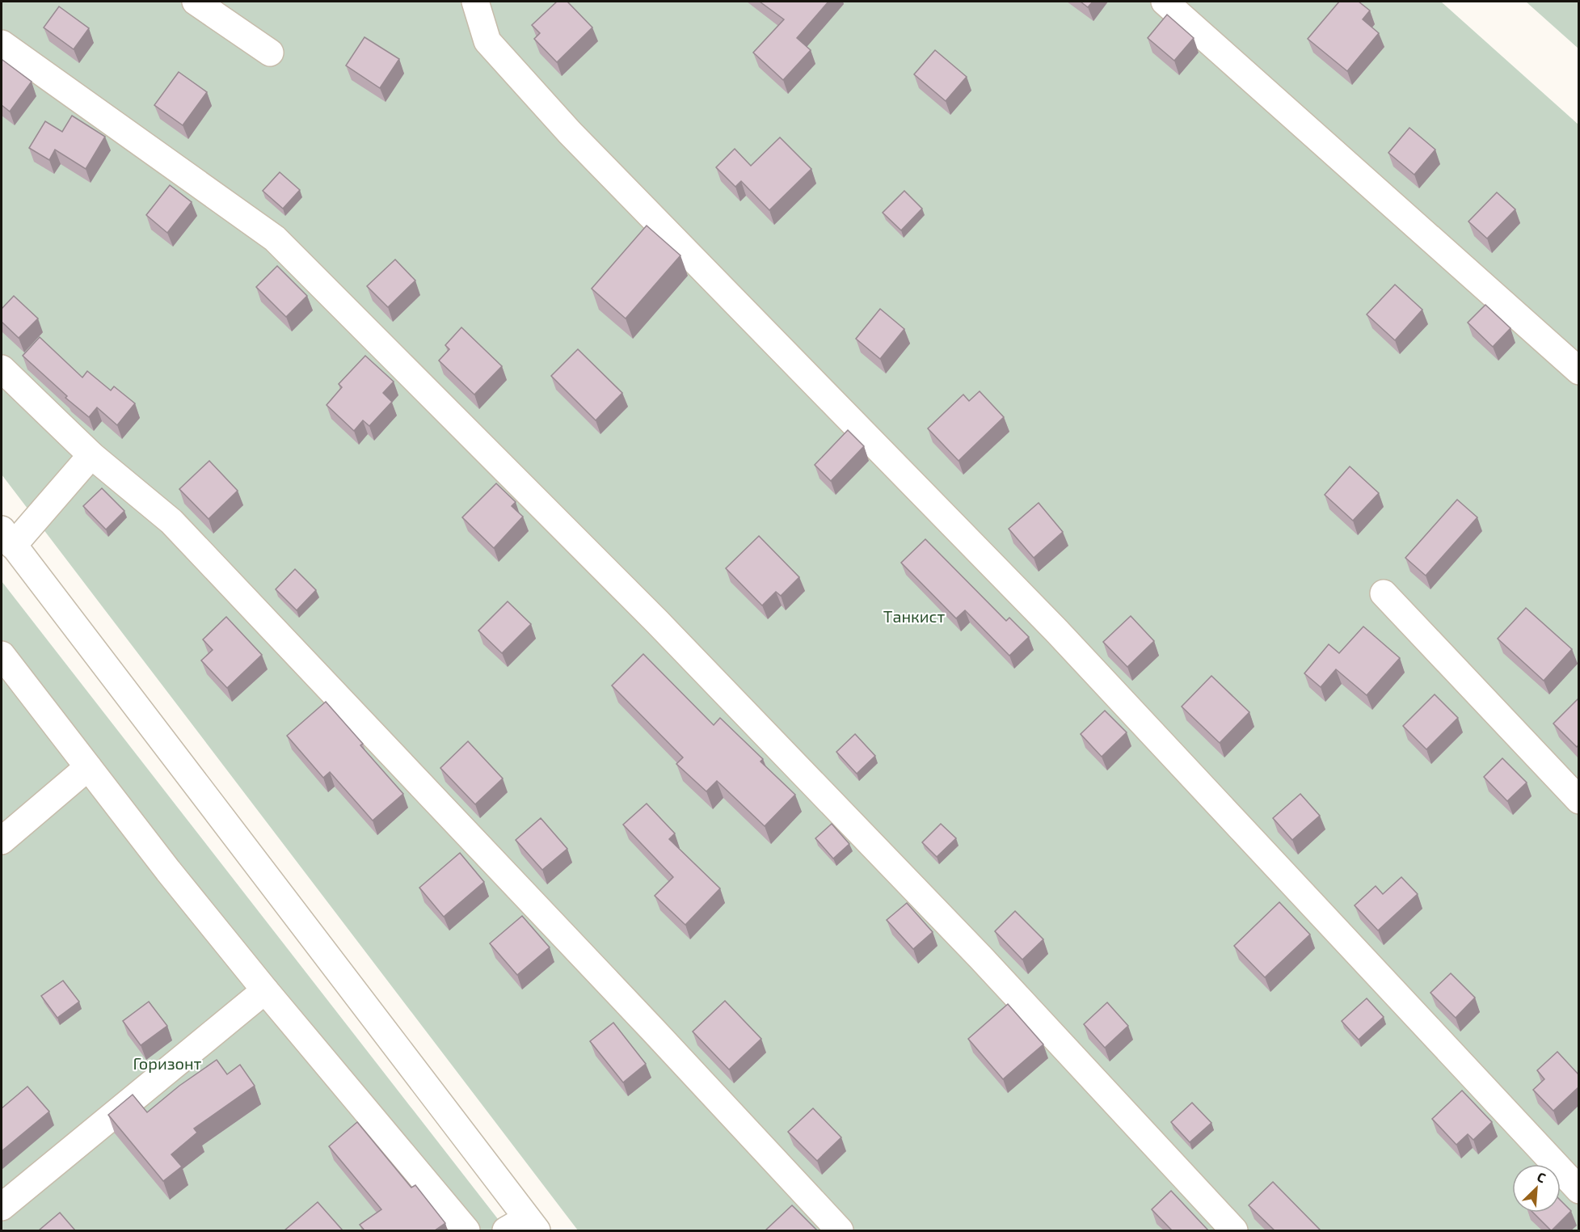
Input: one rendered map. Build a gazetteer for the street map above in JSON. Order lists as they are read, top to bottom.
{
  "parks": ["Танкист", "Горизонт"],
  "north": "top right"
}
